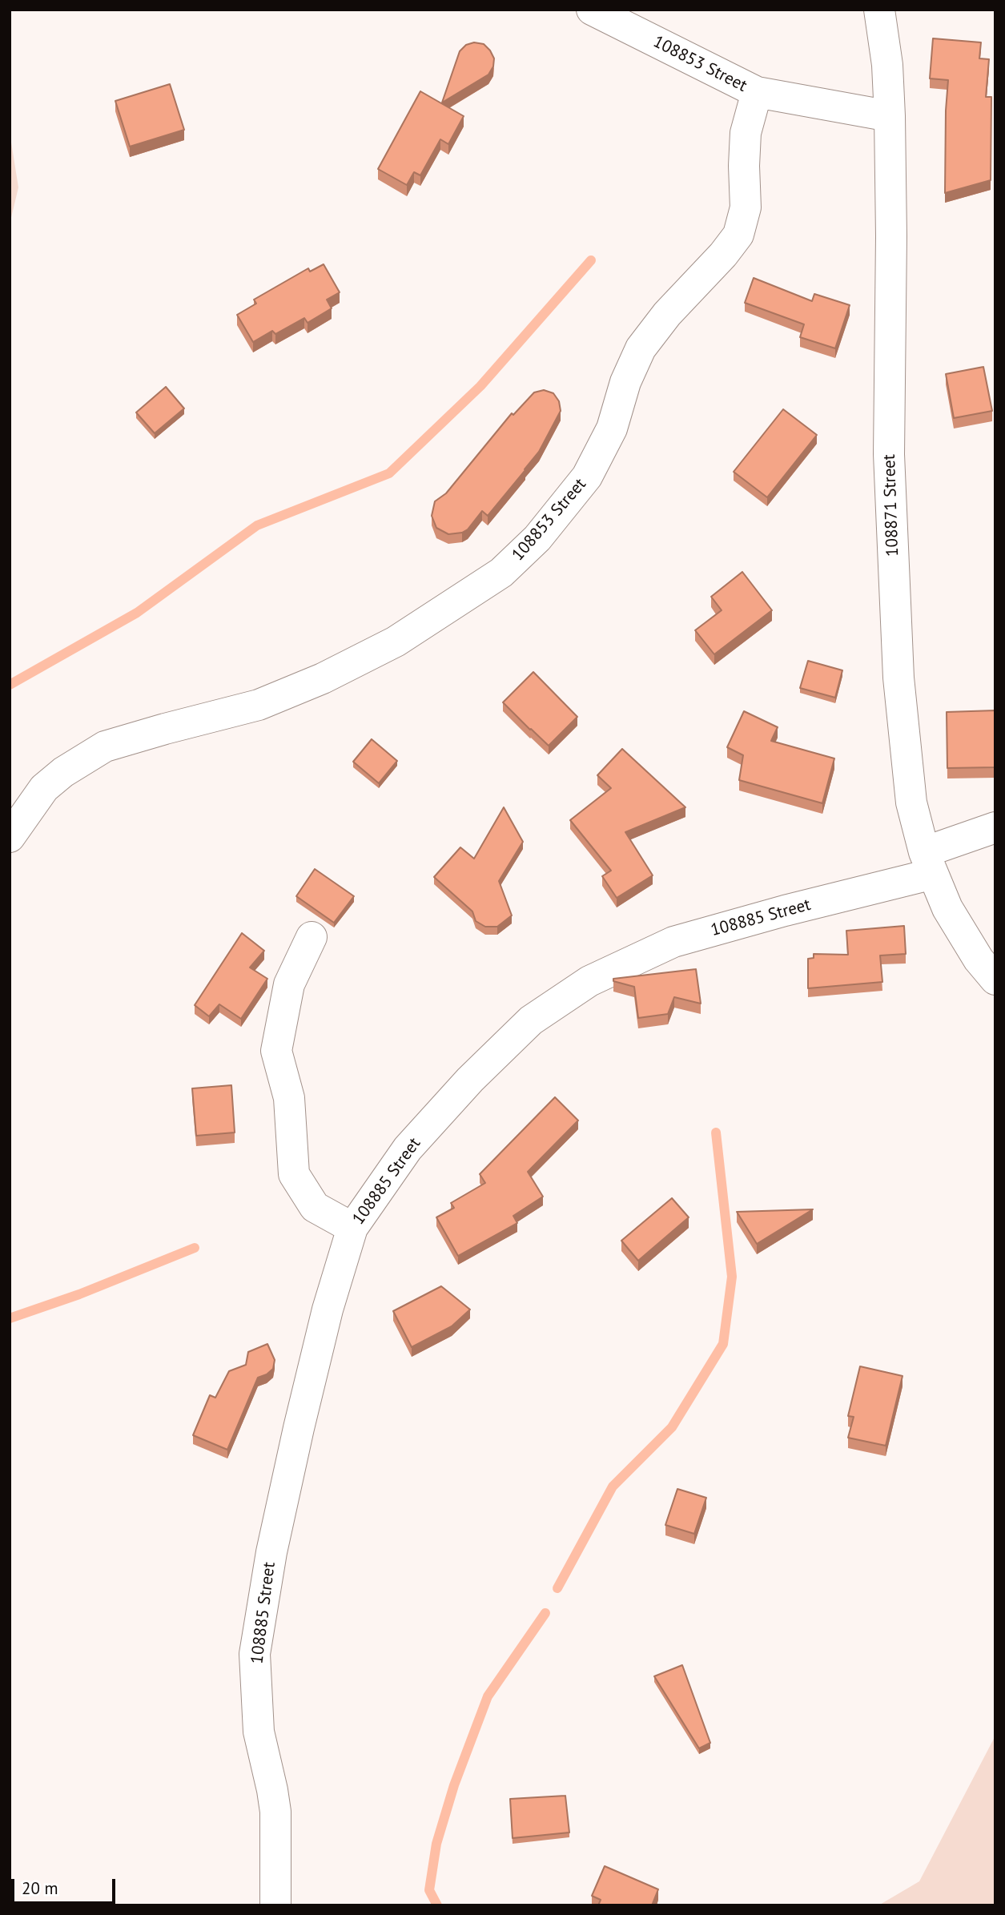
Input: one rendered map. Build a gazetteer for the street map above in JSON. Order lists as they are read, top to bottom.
{
  "streets": {
    "street": ["108853 Street", "108871 Street", "108885 Street"]
  },
  "crossings": [
    ["108871 Street", "108885 Street"]
  ],
  "scale_bar": "20 m"
}
